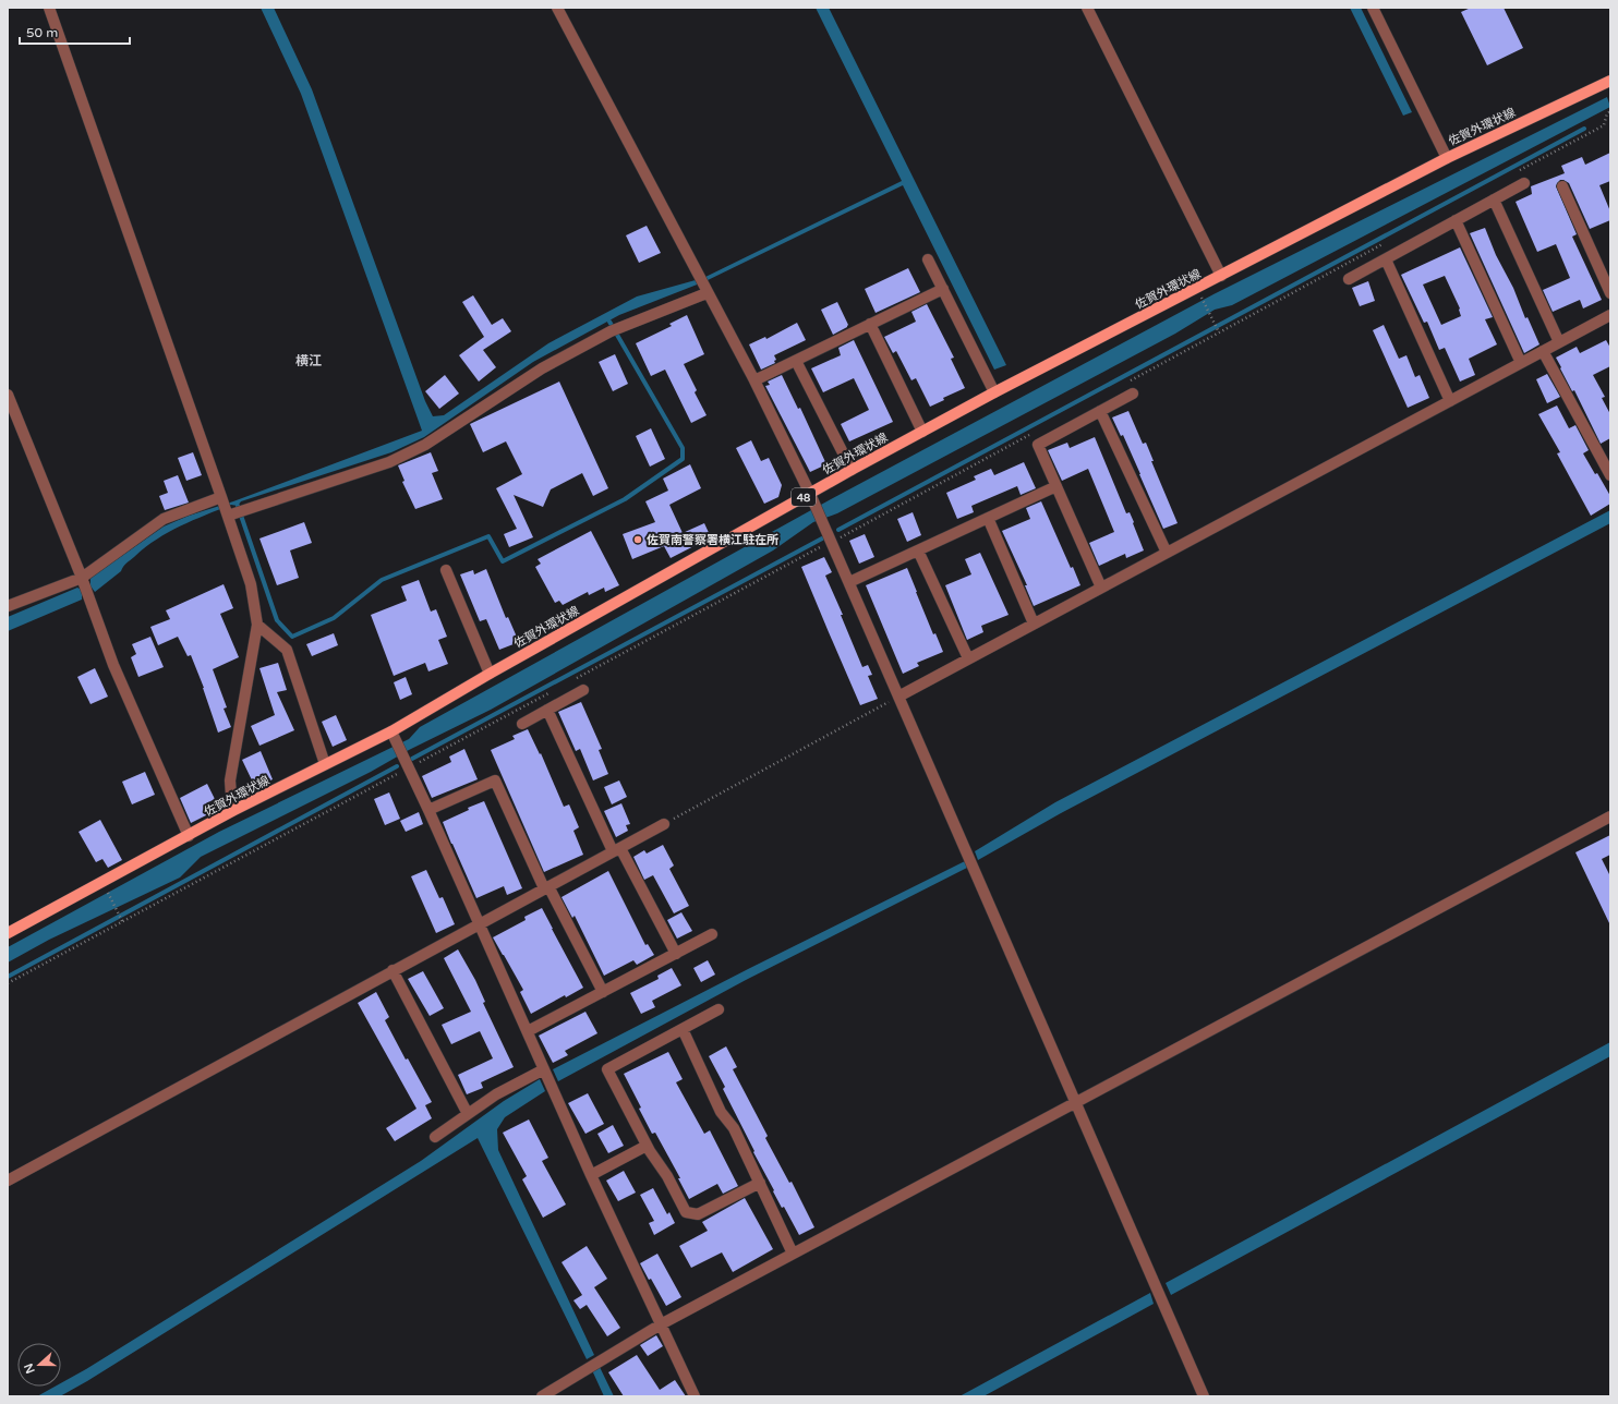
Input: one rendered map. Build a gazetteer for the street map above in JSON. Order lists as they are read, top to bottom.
{
  "streets": {
    "main road": ["佐賀外環状線", "48"]
  },
  "districts": ["横江"],
  "places": ["佐賀南警察署横江駐在所"],
  "scale_bar": "50 m",
  "north": "left"
}
